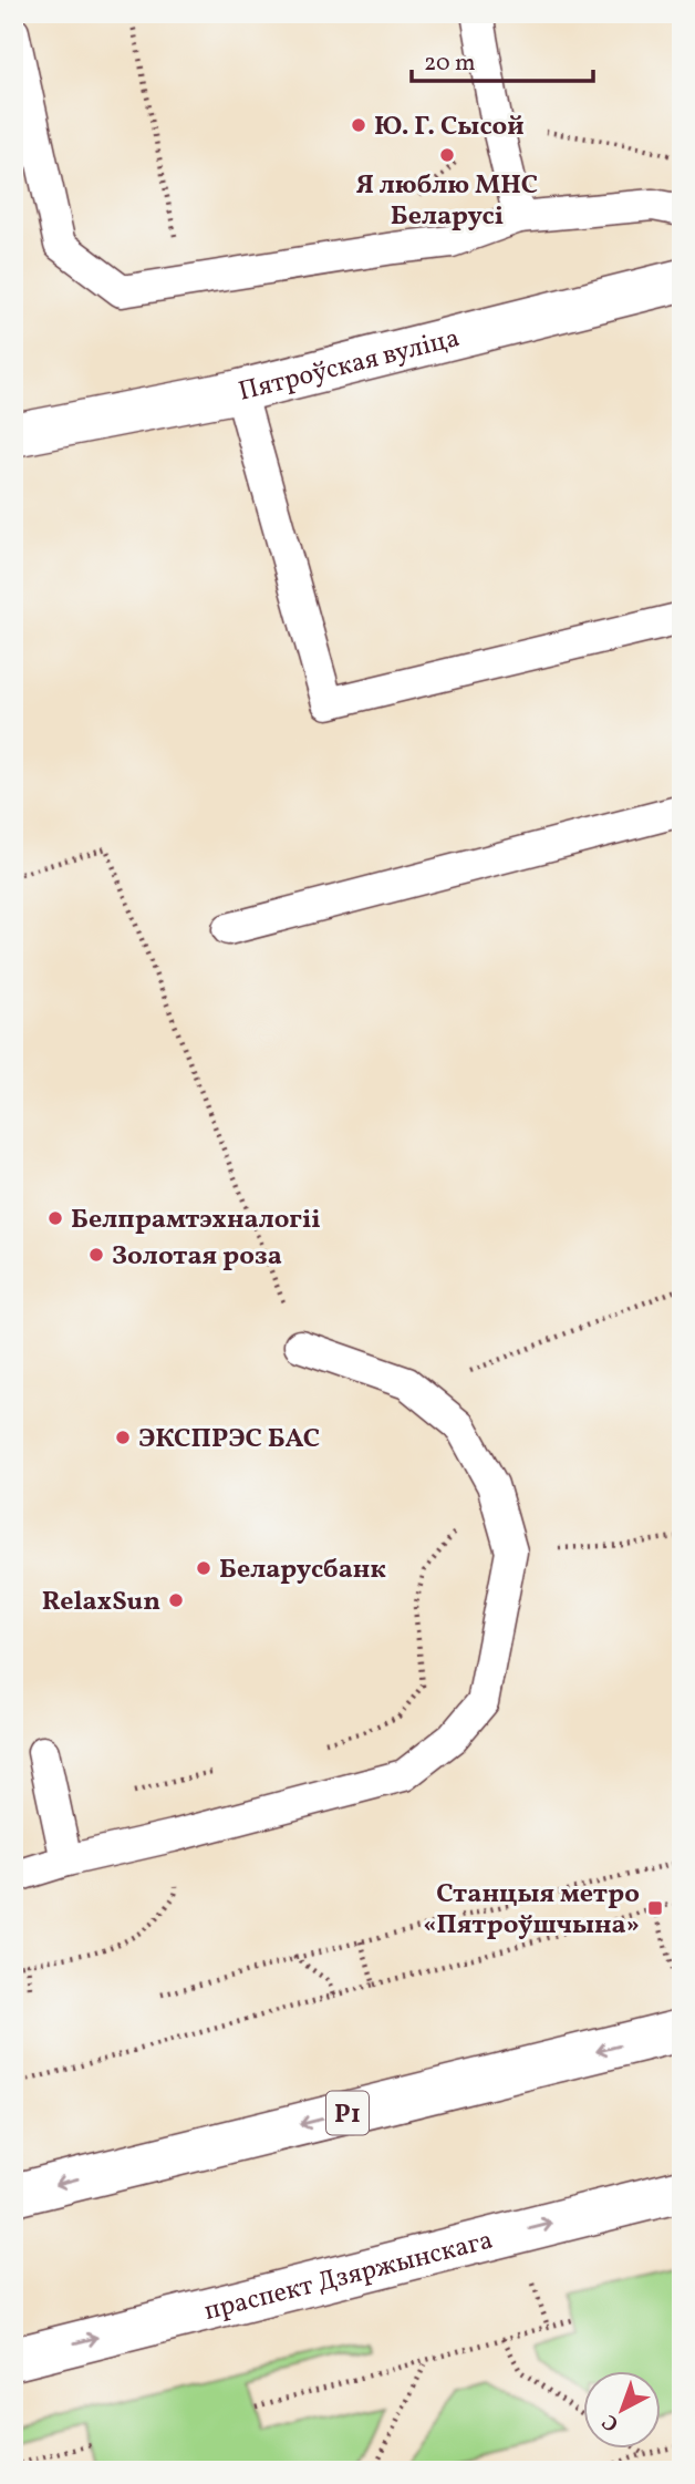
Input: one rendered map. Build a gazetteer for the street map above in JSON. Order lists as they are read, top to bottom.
{
  "streets": {
    "main road": ["Пятроўская вуліца", "Р1", "праспект Дзяржынскага"]
  },
  "places": {
    "other": [
      "Ю. Г. Сысой",
      "Я люблю МНС Беларусі",
      "Белпрамтэхналогіі",
      "Золотая роза",
      "ЭКСПРЭС БАС",
      "Беларусбанк",
      "RelaxSun"
    ],
    "transit": ["Станцыя метро «Пятроўшчына»"]
  },
  "scale_bar": "20 m",
  "north": "bottom left"
}
